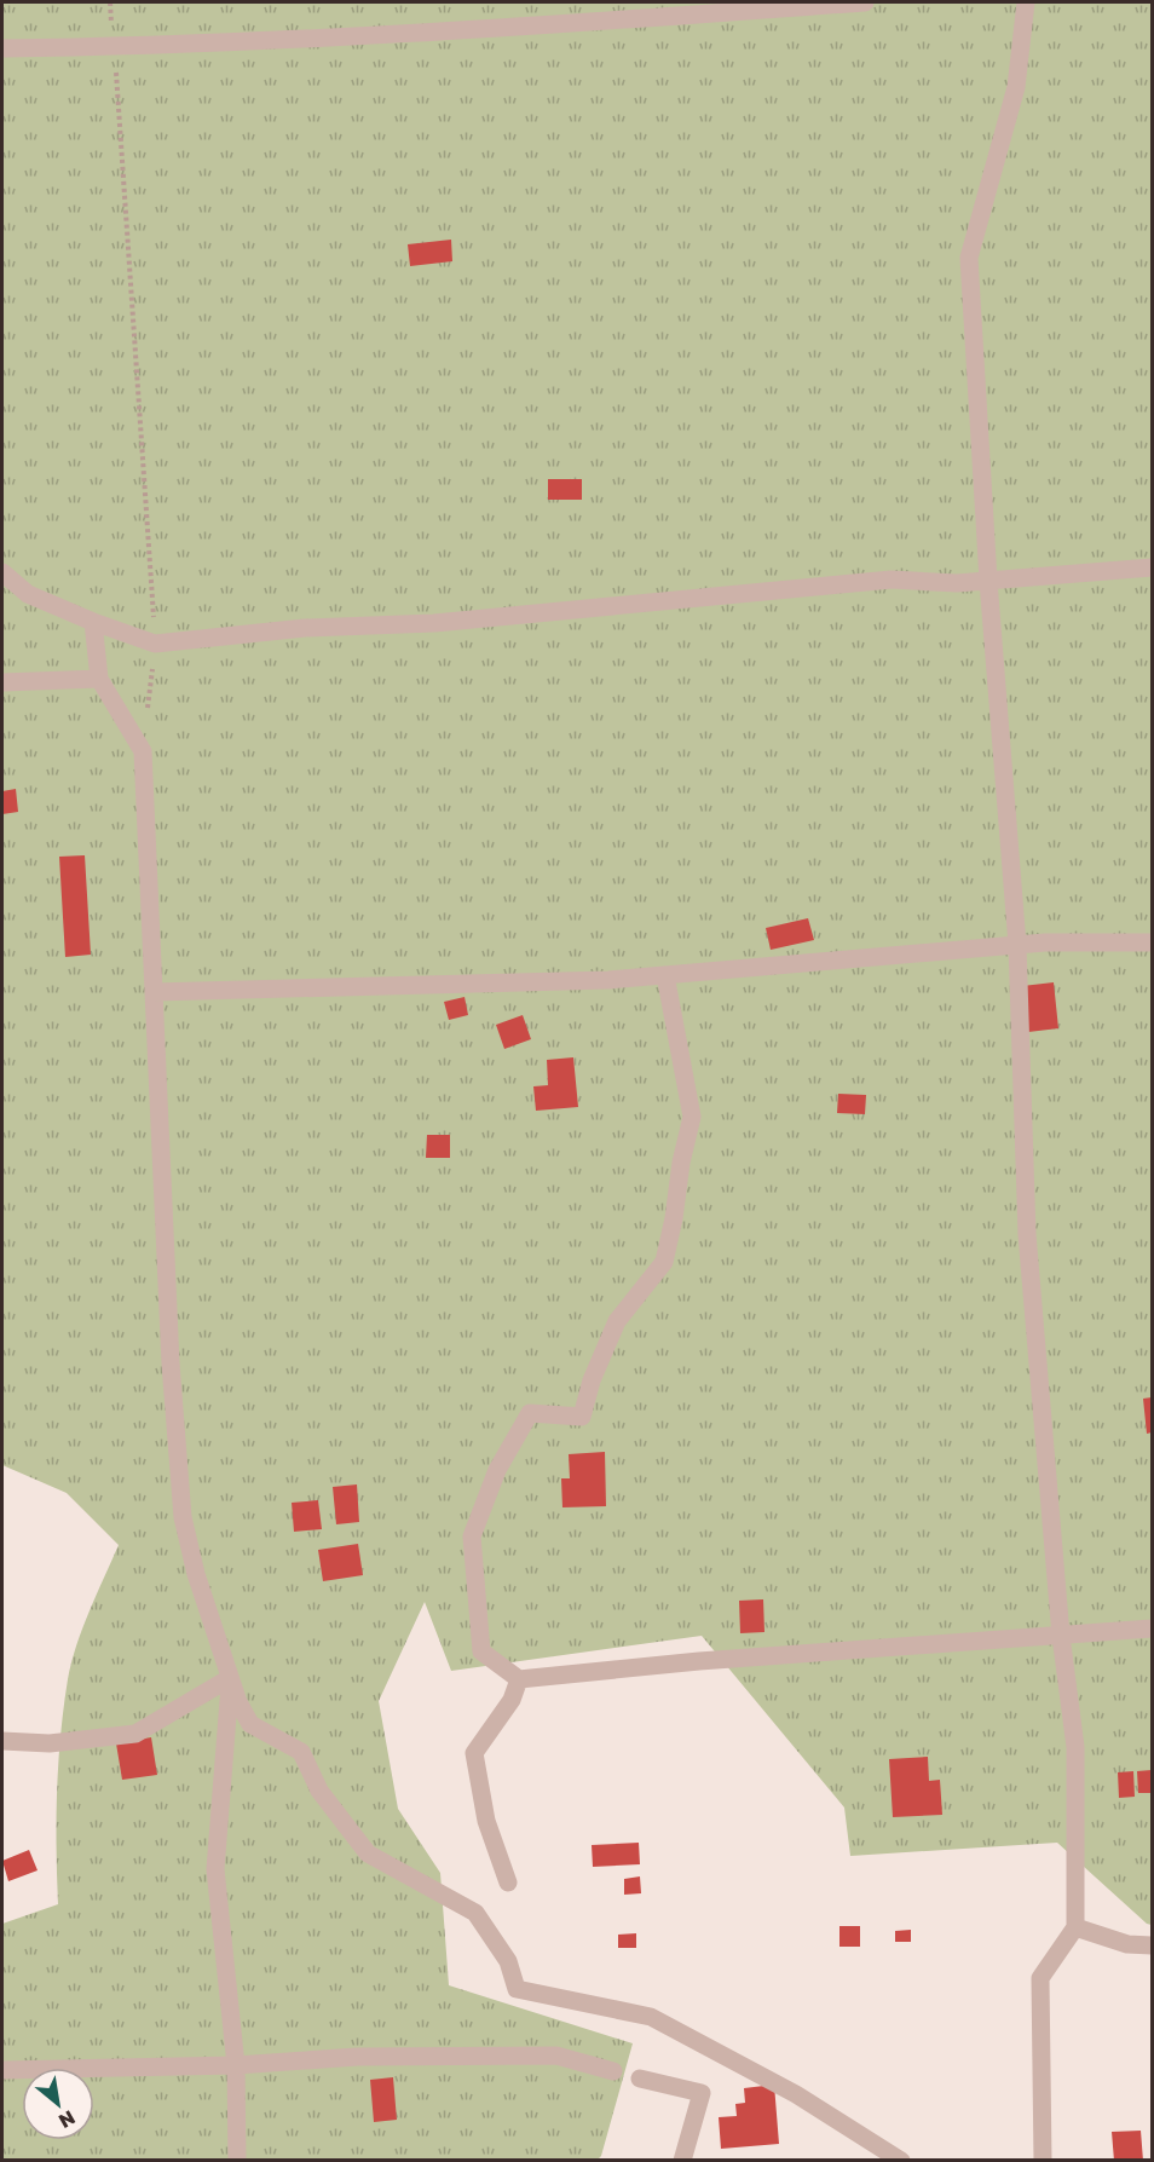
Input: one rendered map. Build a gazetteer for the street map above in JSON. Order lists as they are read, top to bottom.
{
  "north": "bottom right"
}
